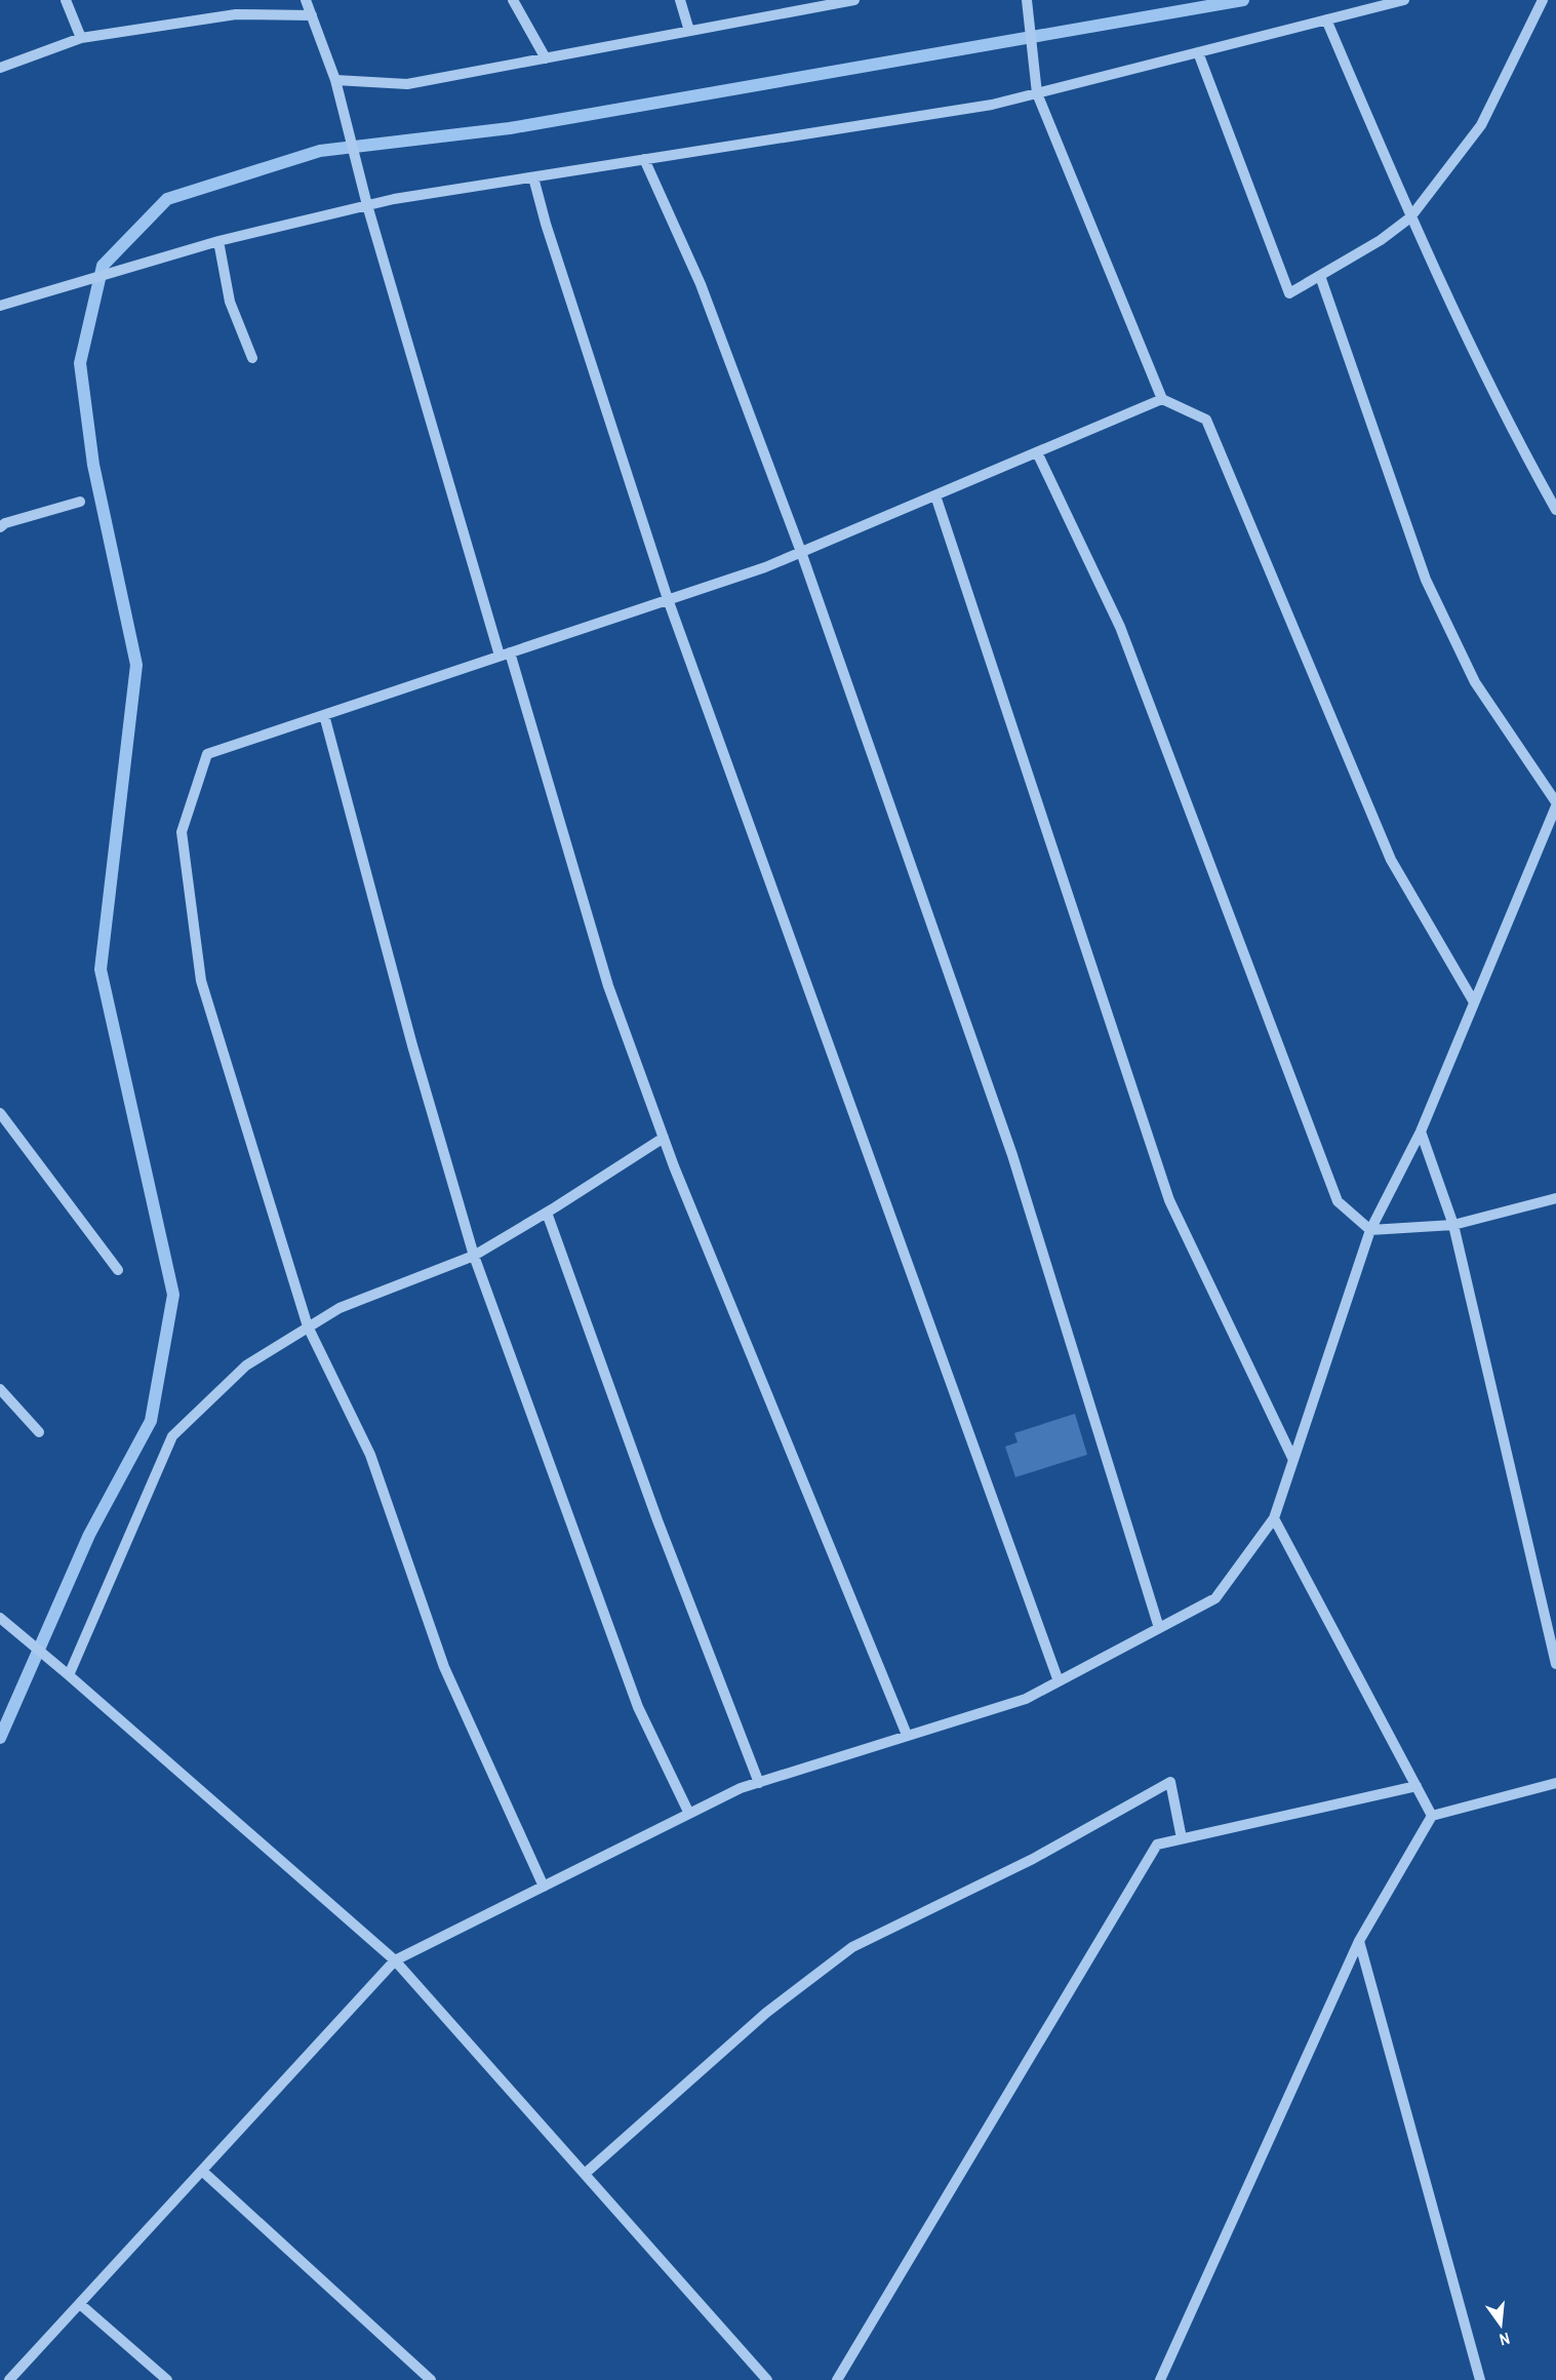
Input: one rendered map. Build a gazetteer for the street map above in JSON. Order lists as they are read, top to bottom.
{
  "north": "bottom"
}
